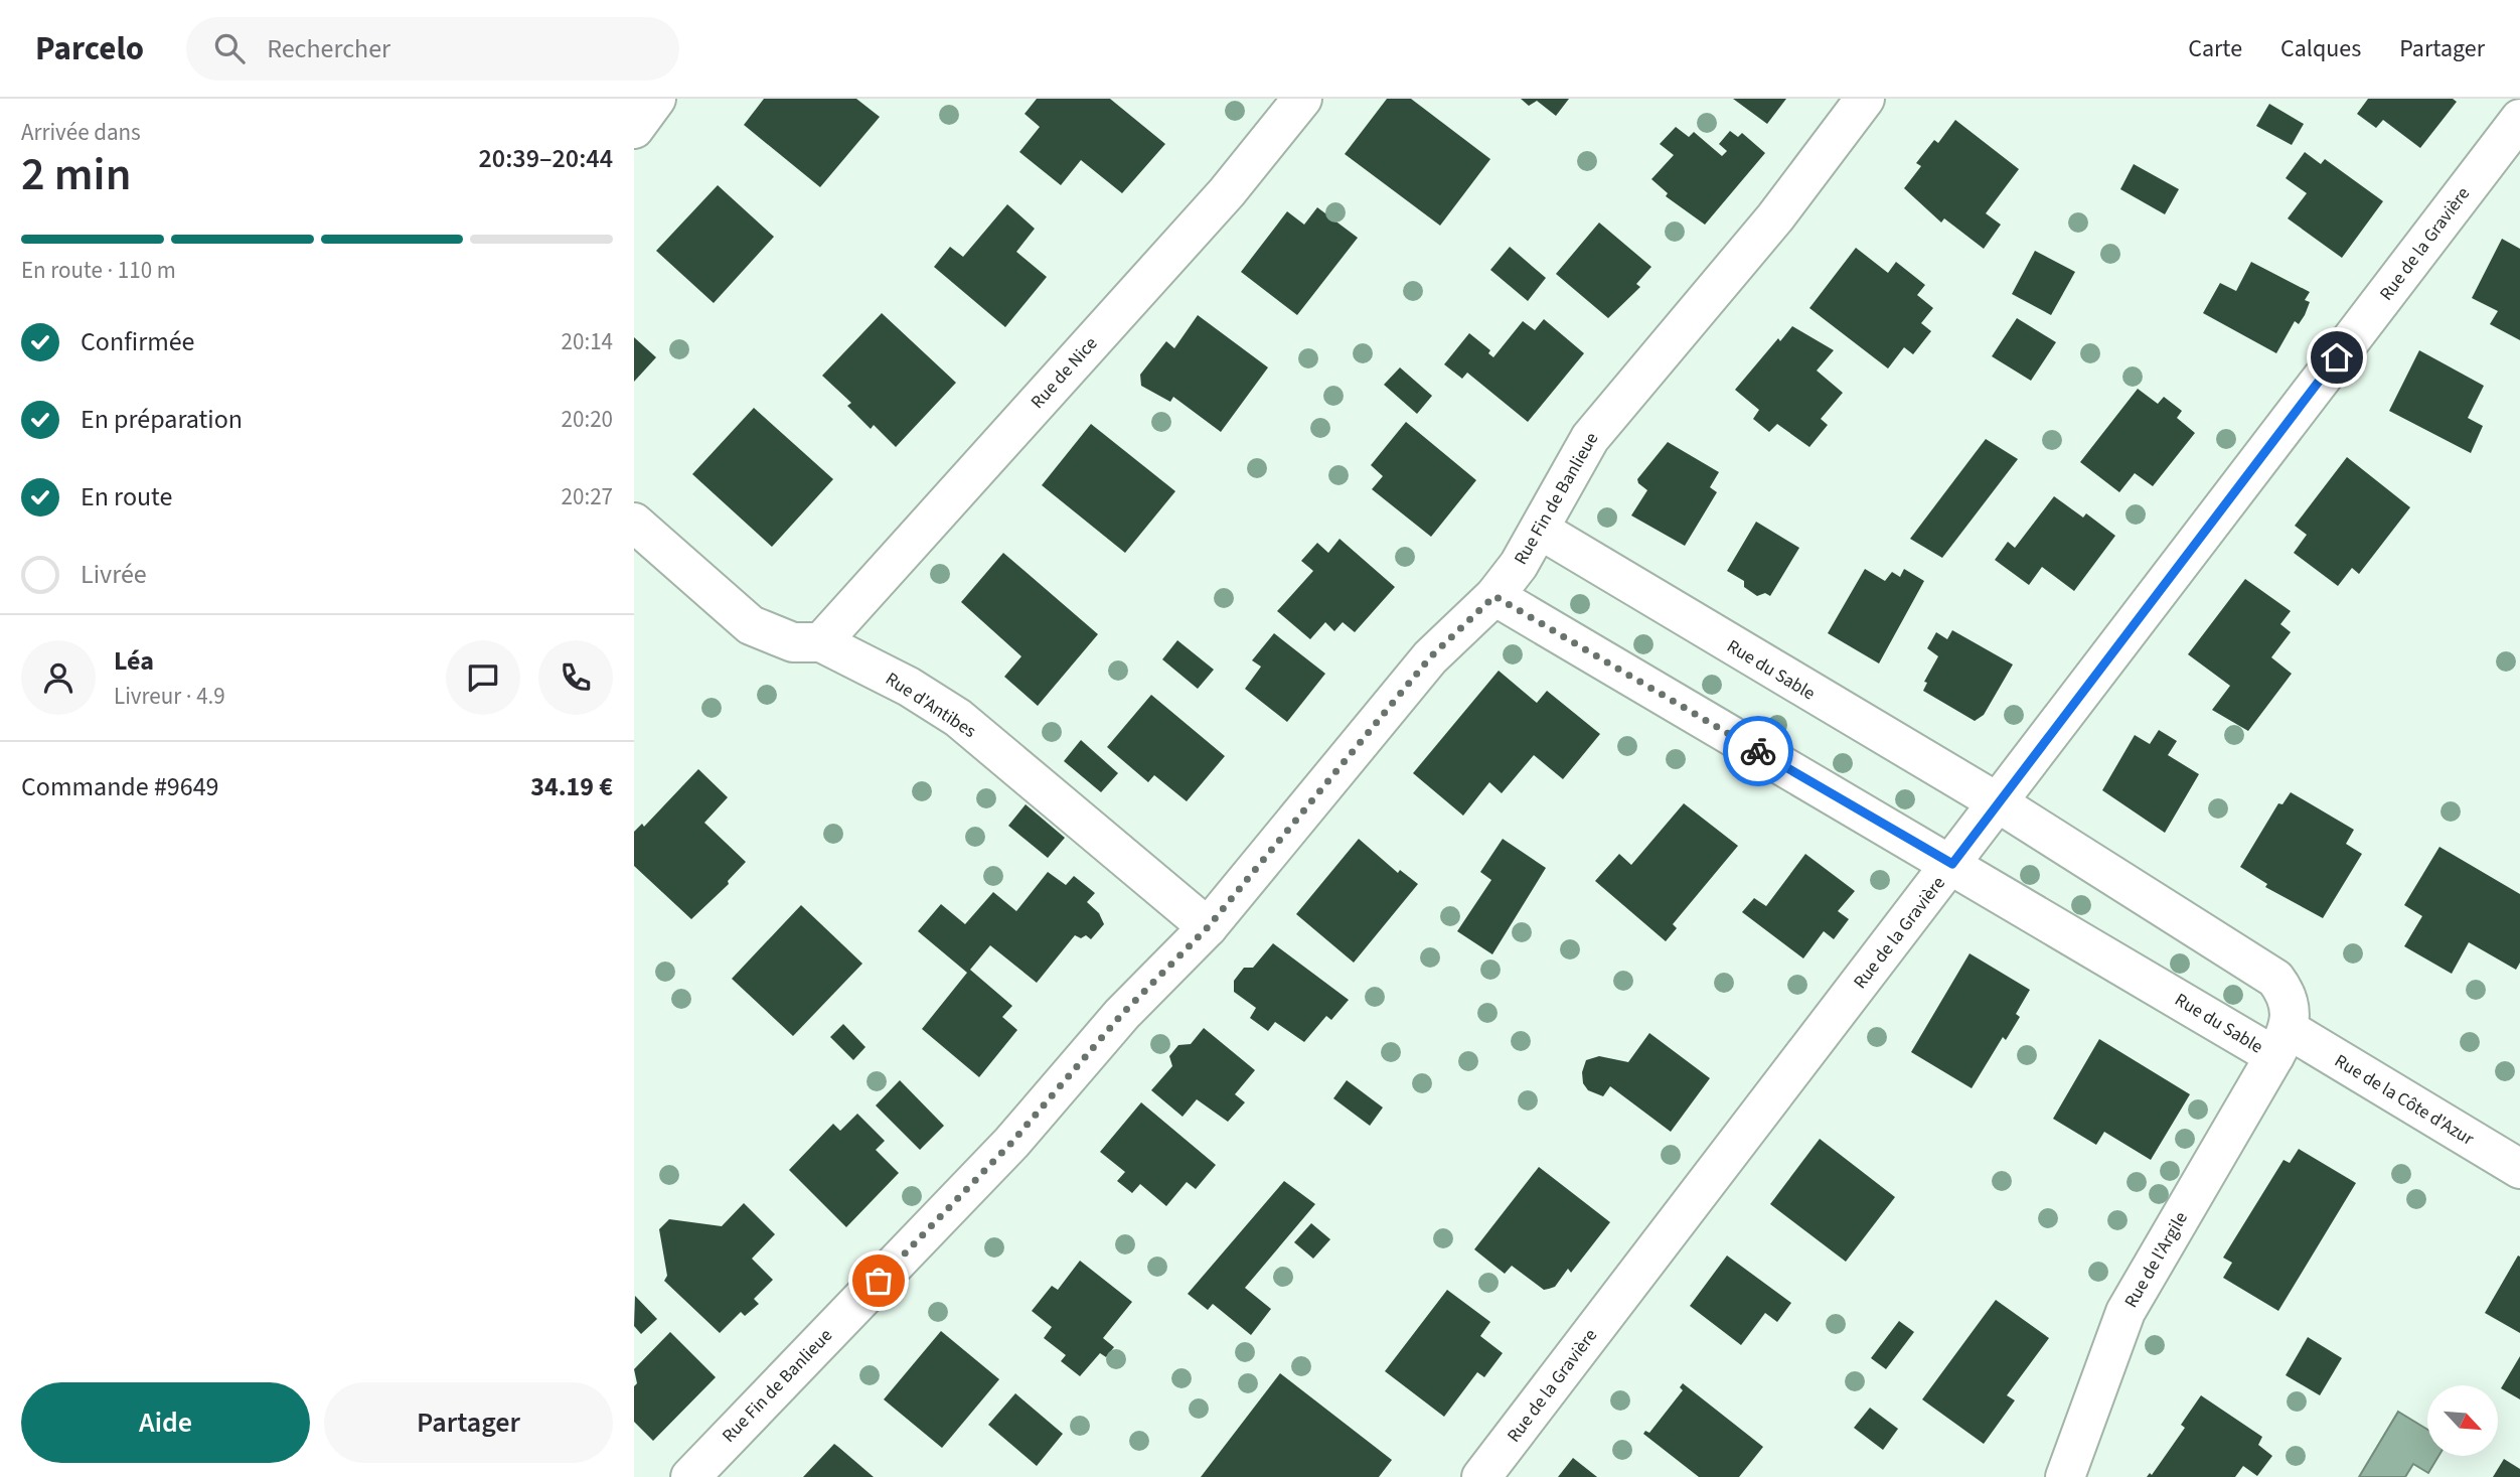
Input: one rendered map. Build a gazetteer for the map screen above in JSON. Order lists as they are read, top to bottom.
{
  "streets": {
    "street": [
      "Rue de la Gravière",
      "Rue de Nice",
      "Rue Fin de Banlieue",
      "Rue du Sable",
      "Rue d'Antibes",
      "Rue de la Côte d'Azur",
      "Rue de l'Argile"
    ]
  },
  "crossings": [
    ["Rue de la Gravière", "Rue du Sable"],
    ["Rue de Nice", "Rue d'Antibes"],
    ["Rue Fin de Banlieue", "Rue du Sable"],
    ["Rue Fin de Banlieue", "Rue d'Antibes"],
    ["Rue du Sable", "Rue de la Côte d'Azur"],
    ["Rue du Sable", "Rue de l'Argile"],
    ["Rue de la Côte d'Azur", "Rue de l'Argile"]
  ],
  "north": "bottom right",
  "page": {
    "header": "Parcelo",
    "search": "Rechercher",
    "nav": ["Carte", "Calques", "Partager"],
    "heading": ["2 min", "Arrivée dans", "20:39–20:44"],
    "panel": [
      "Léa",
      "Livreur · 4.9",
      "Commande #9649",
      "34.19 €"
    ],
    "bar": "En route · 110 m",
    "list": [
      ["Confirmée", "20:14"],
      ["En préparation", "20:20"],
      ["En route", "20:27"],
      "Livrée"
    ],
    "buttons": ["Aide", "Partager"]
  }
}
